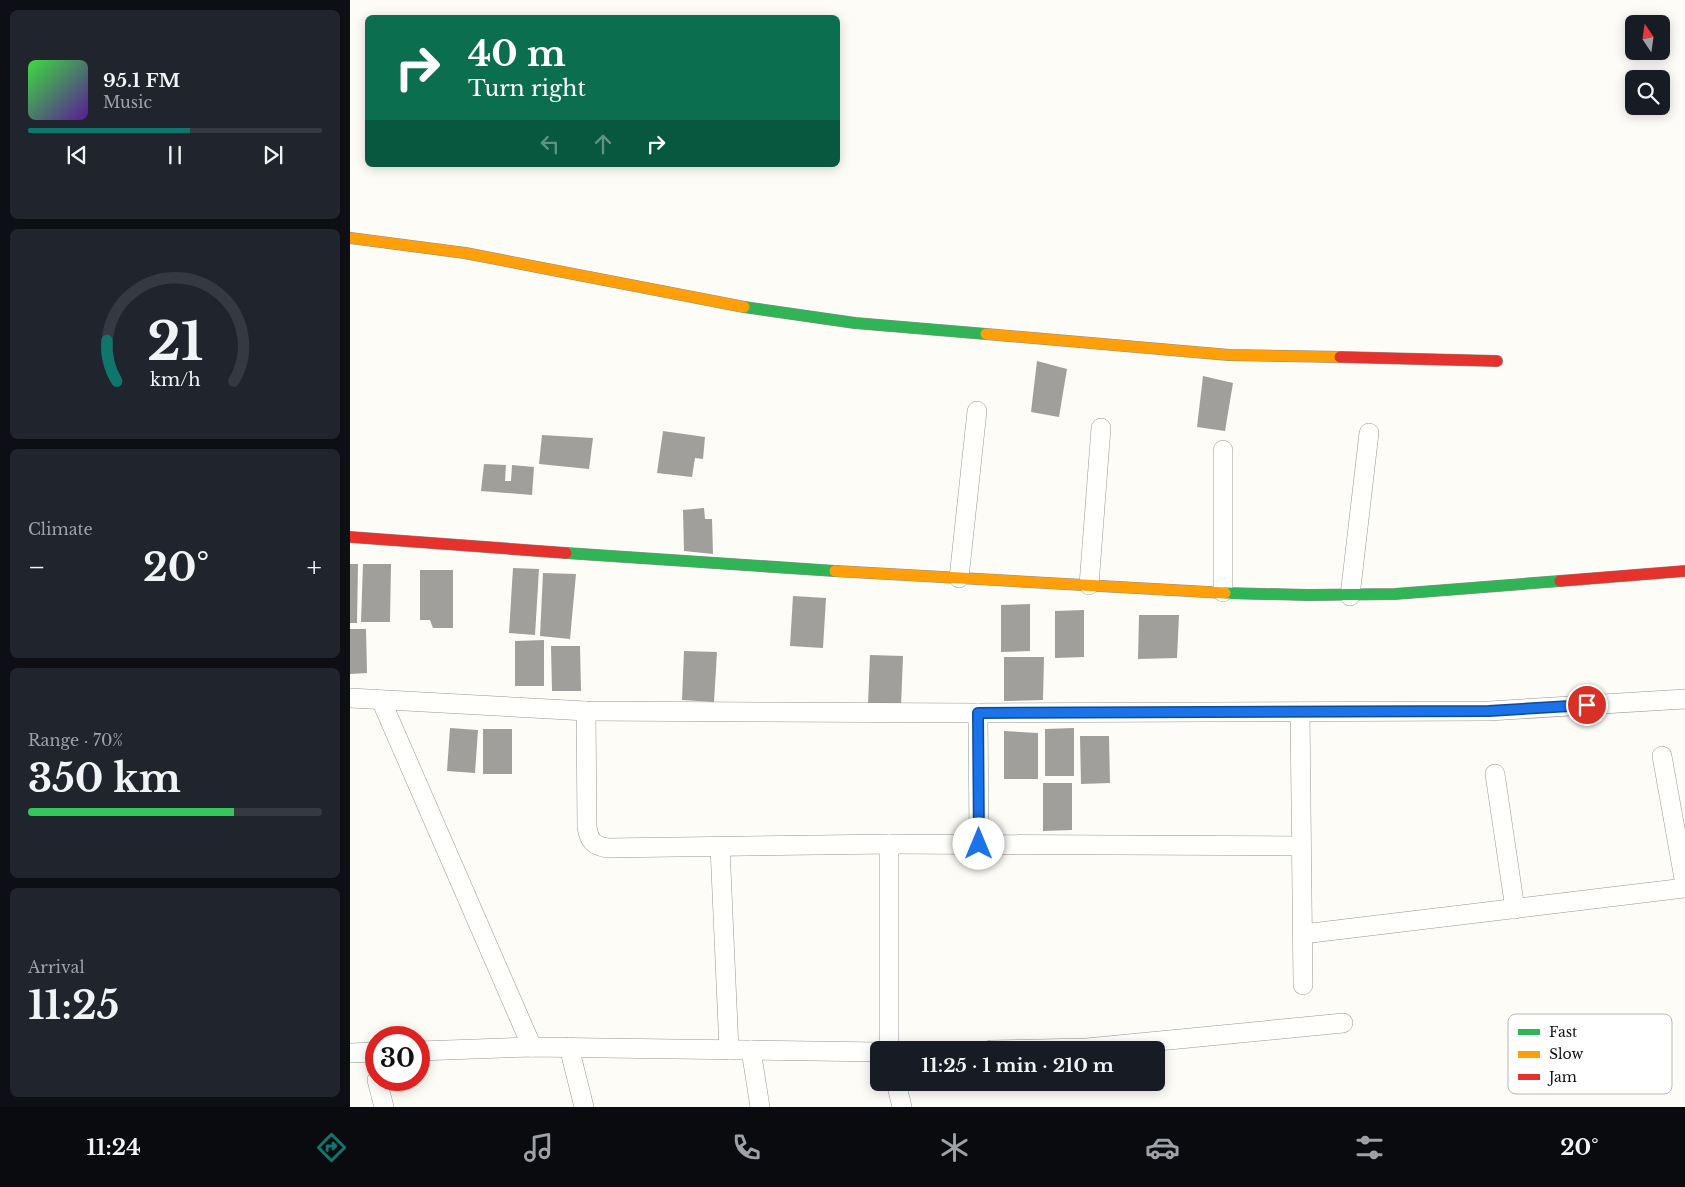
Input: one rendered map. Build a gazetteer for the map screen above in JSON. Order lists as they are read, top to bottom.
{
  "legend": ["Fast", "Slow", "Jam"],
  "north": "top",
  "page": {
    "turn": ["40 m", "Turn right"],
    "song": ["95.1 FM", "Music"],
    "tile": [
      "Climate",
      ["Range · 70%", "350 km"],
      ["Arrival", "11:25"]
    ],
    "heat": ["−", "20°", "+"],
    "limit": "30",
    "trip": "11:25 · 1 min · 210 m",
    "tabs": ["11:24", "20°"],
    "gauge": ["21", "km/h"]
  }
}
